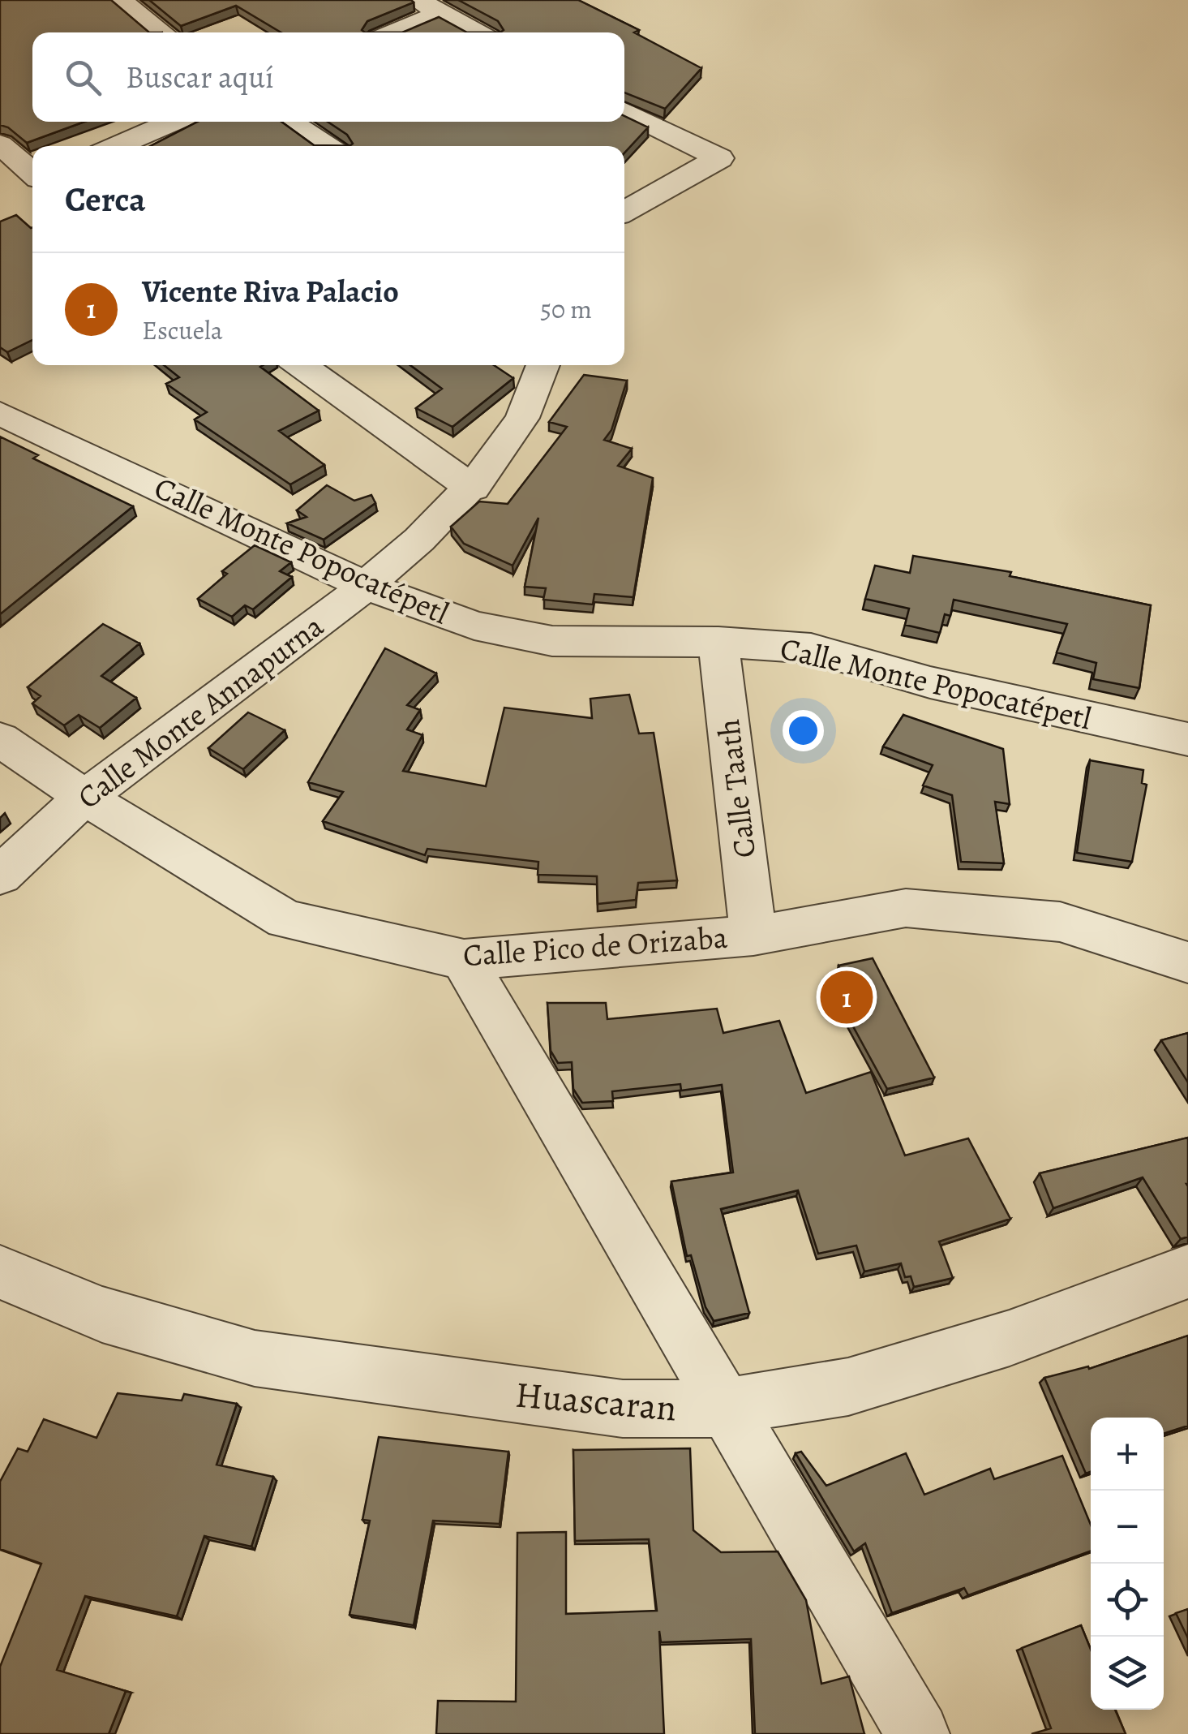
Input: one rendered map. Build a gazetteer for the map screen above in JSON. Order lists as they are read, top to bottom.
{
  "streets": {
    "street": [
      "Calle Monte Popocatépetl",
      "Calle Monte Annapurna",
      "Calle Taath",
      "Calle Pico de Orizaba",
      "Huascaran"
    ]
  },
  "crossings": [
    ["Calle Monte Popocatépetl", "Calle Monte Annapurna"],
    ["Calle Monte Popocatépetl", "Calle Taath"],
    ["Calle Monte Annapurna", "Calle Pico de Orizaba"],
    ["Calle Taath", "Calle Pico de Orizaba"]
  ],
  "page": {
    "search": "Buscar aquí",
    "heading": "Cerca",
    "list": [
      {
        "mark": "1",
        "name": "Vicente Riva Palacio",
        "note": "Escuela",
        "value": "50 m"
      }
    ],
    "pins": "1",
    "map_buttons": ["+", "−"]
  }
}
